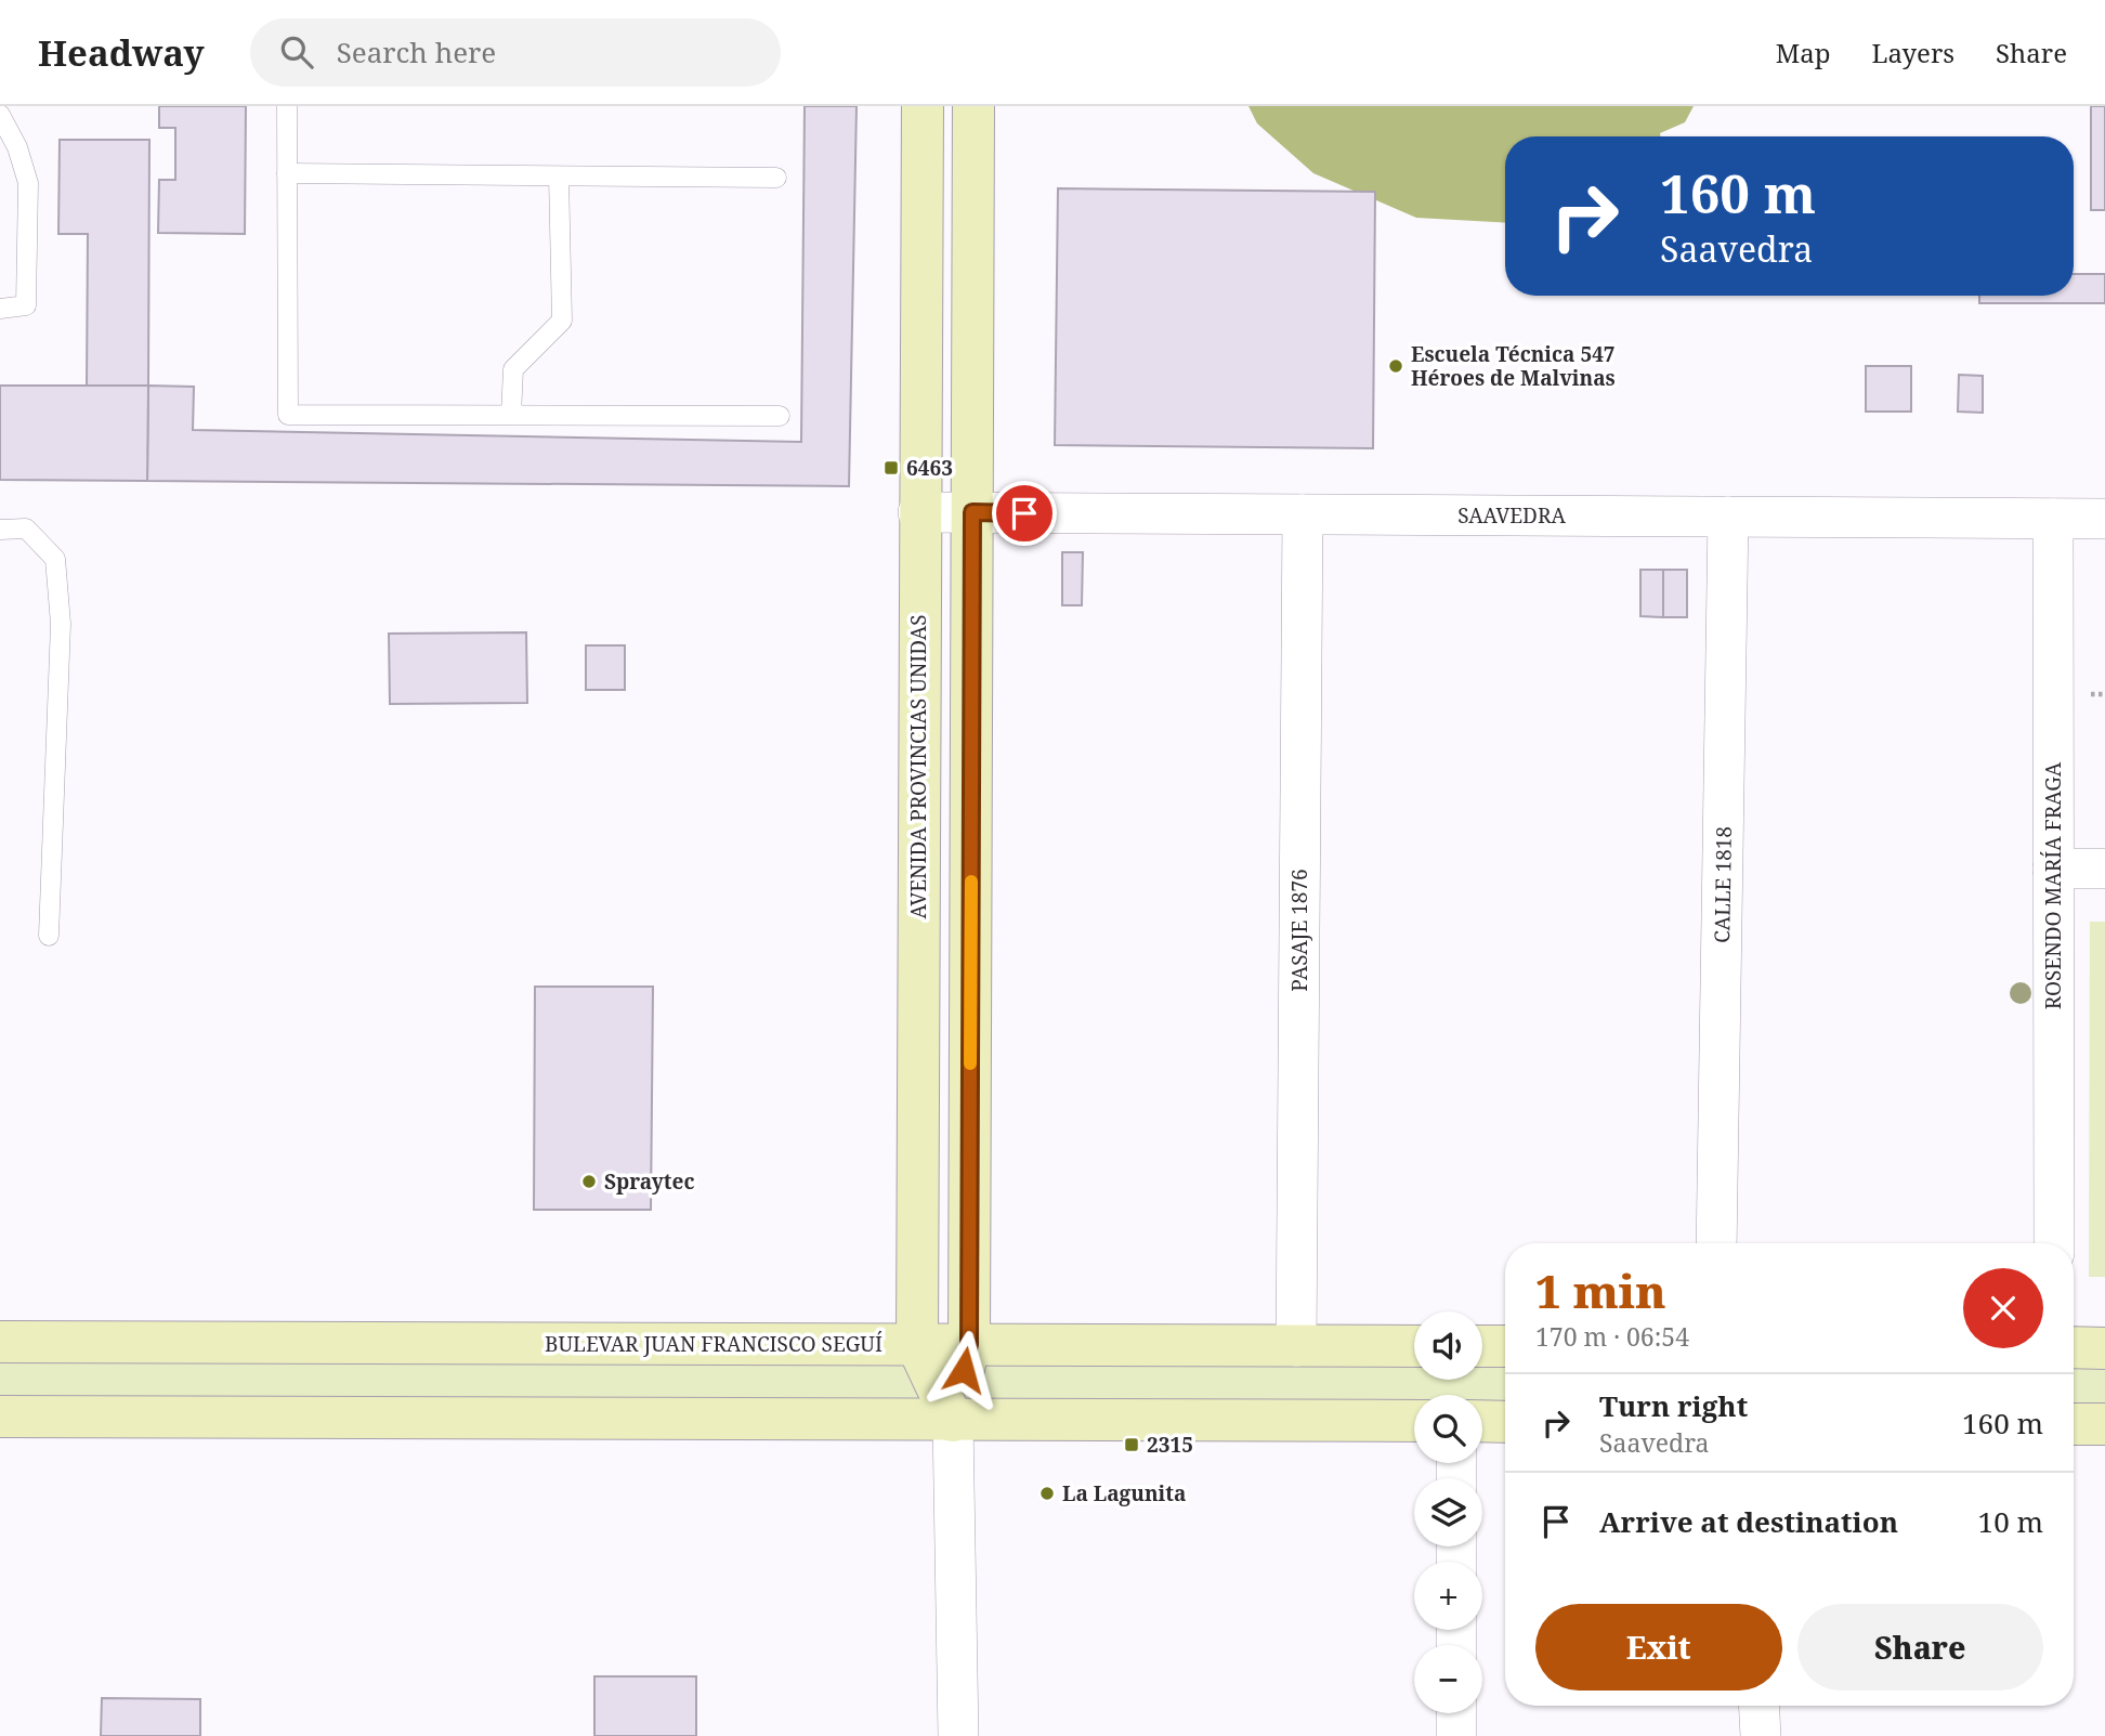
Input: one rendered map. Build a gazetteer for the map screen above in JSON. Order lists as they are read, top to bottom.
{
  "streets": {
    "main road": ["AVENIDA PROVINCIAS UNIDAS", "BULEVAR JUAN FRANCISCO SEGUÍ"],
    "street": [
      "SAAVEDRA",
      "CALLE 1818",
      "ROSENDO MARÍA FRAGA",
      "PASAJE 1876"
    ]
  },
  "crossings": [
    ["SAAVEDRA", "AVENIDA PROVINCIAS UNIDAS"],
    ["SAAVEDRA", "CALLE 1818"],
    ["SAAVEDRA", "ROSENDO MARÍA FRAGA"],
    ["SAAVEDRA", "PASAJE 1876"],
    ["AVENIDA PROVINCIAS UNIDAS", "BULEVAR JUAN FRANCISCO SEGUÍ"],
    ["PASAJE 1876", "BULEVAR JUAN FRANCISCO SEGUÍ"]
  ],
  "places": {
    "other": ["Escuela Técnica 547 Héroes de Malvinas", "Spraytec", "La Lagunita"],
    "transit": ["6463", "2315"]
  },
  "page": {
    "header": "Headway",
    "search": "Search here",
    "nav": ["Map", "Layers", "Share"],
    "turn": ["160 m", "Saavedra"],
    "heading": ["1 min", "170 m · 06:54"],
    "map_buttons": ["+", "−"],
    "list": [
      {
        "name": "Turn right",
        "note": "Saavedra",
        "value": "160 m"
      },
      {
        "name": "Arrive at destination",
        "value": "10 m"
      }
    ],
    "buttons": ["Exit", "Share"]
  }
}
